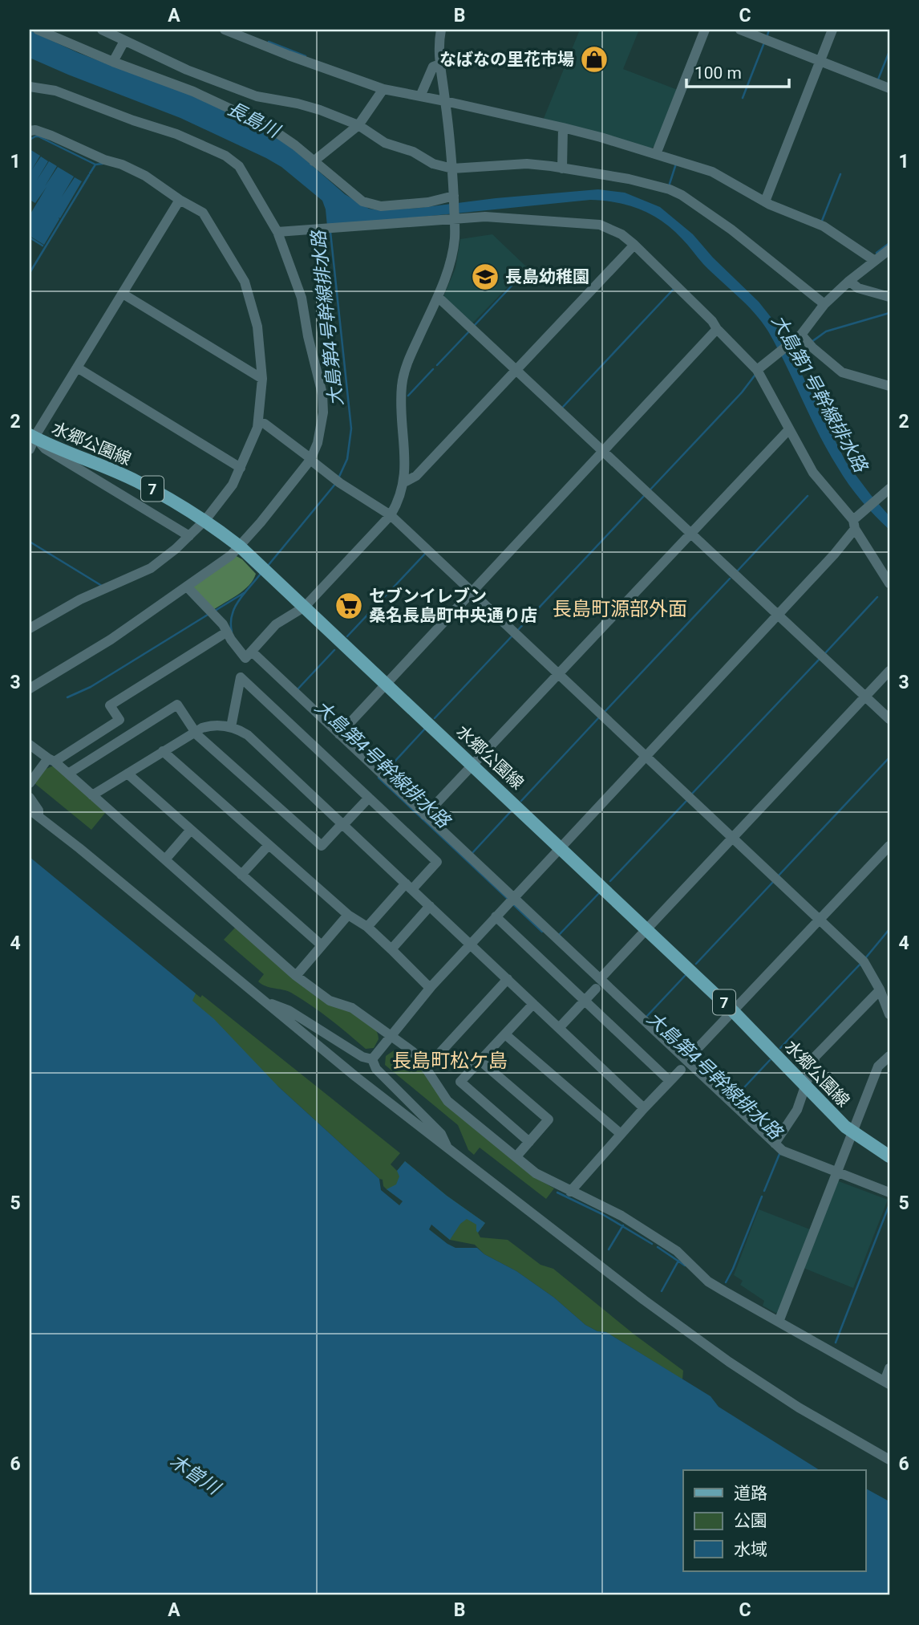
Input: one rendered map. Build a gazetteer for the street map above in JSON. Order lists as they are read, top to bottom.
{
  "streets": {
    "main road": ["水郷公園線", "7"]
  },
  "districts": ["長島町源部外面", "長島町松ケ島"],
  "water": [
    "長島川",
    "大島第4号幹線排水路",
    "大島第1号幹線排水路",
    "木曽川"
  ],
  "places": {
    "shop": ["なばなの里花市場"],
    "school or university": ["長島幼稚園"],
    "supermarket": ["セブンイレブン 桑名長島町中央通り店"]
  },
  "legend": ["道路", "公園", "水域"],
  "scale_bar": "100 m",
  "grid": {
    "columns": ["A", "B", "C"],
    "rows": [
      "1",
      "2",
      "3",
      "4",
      "5",
      "6"
    ]
  }
}
